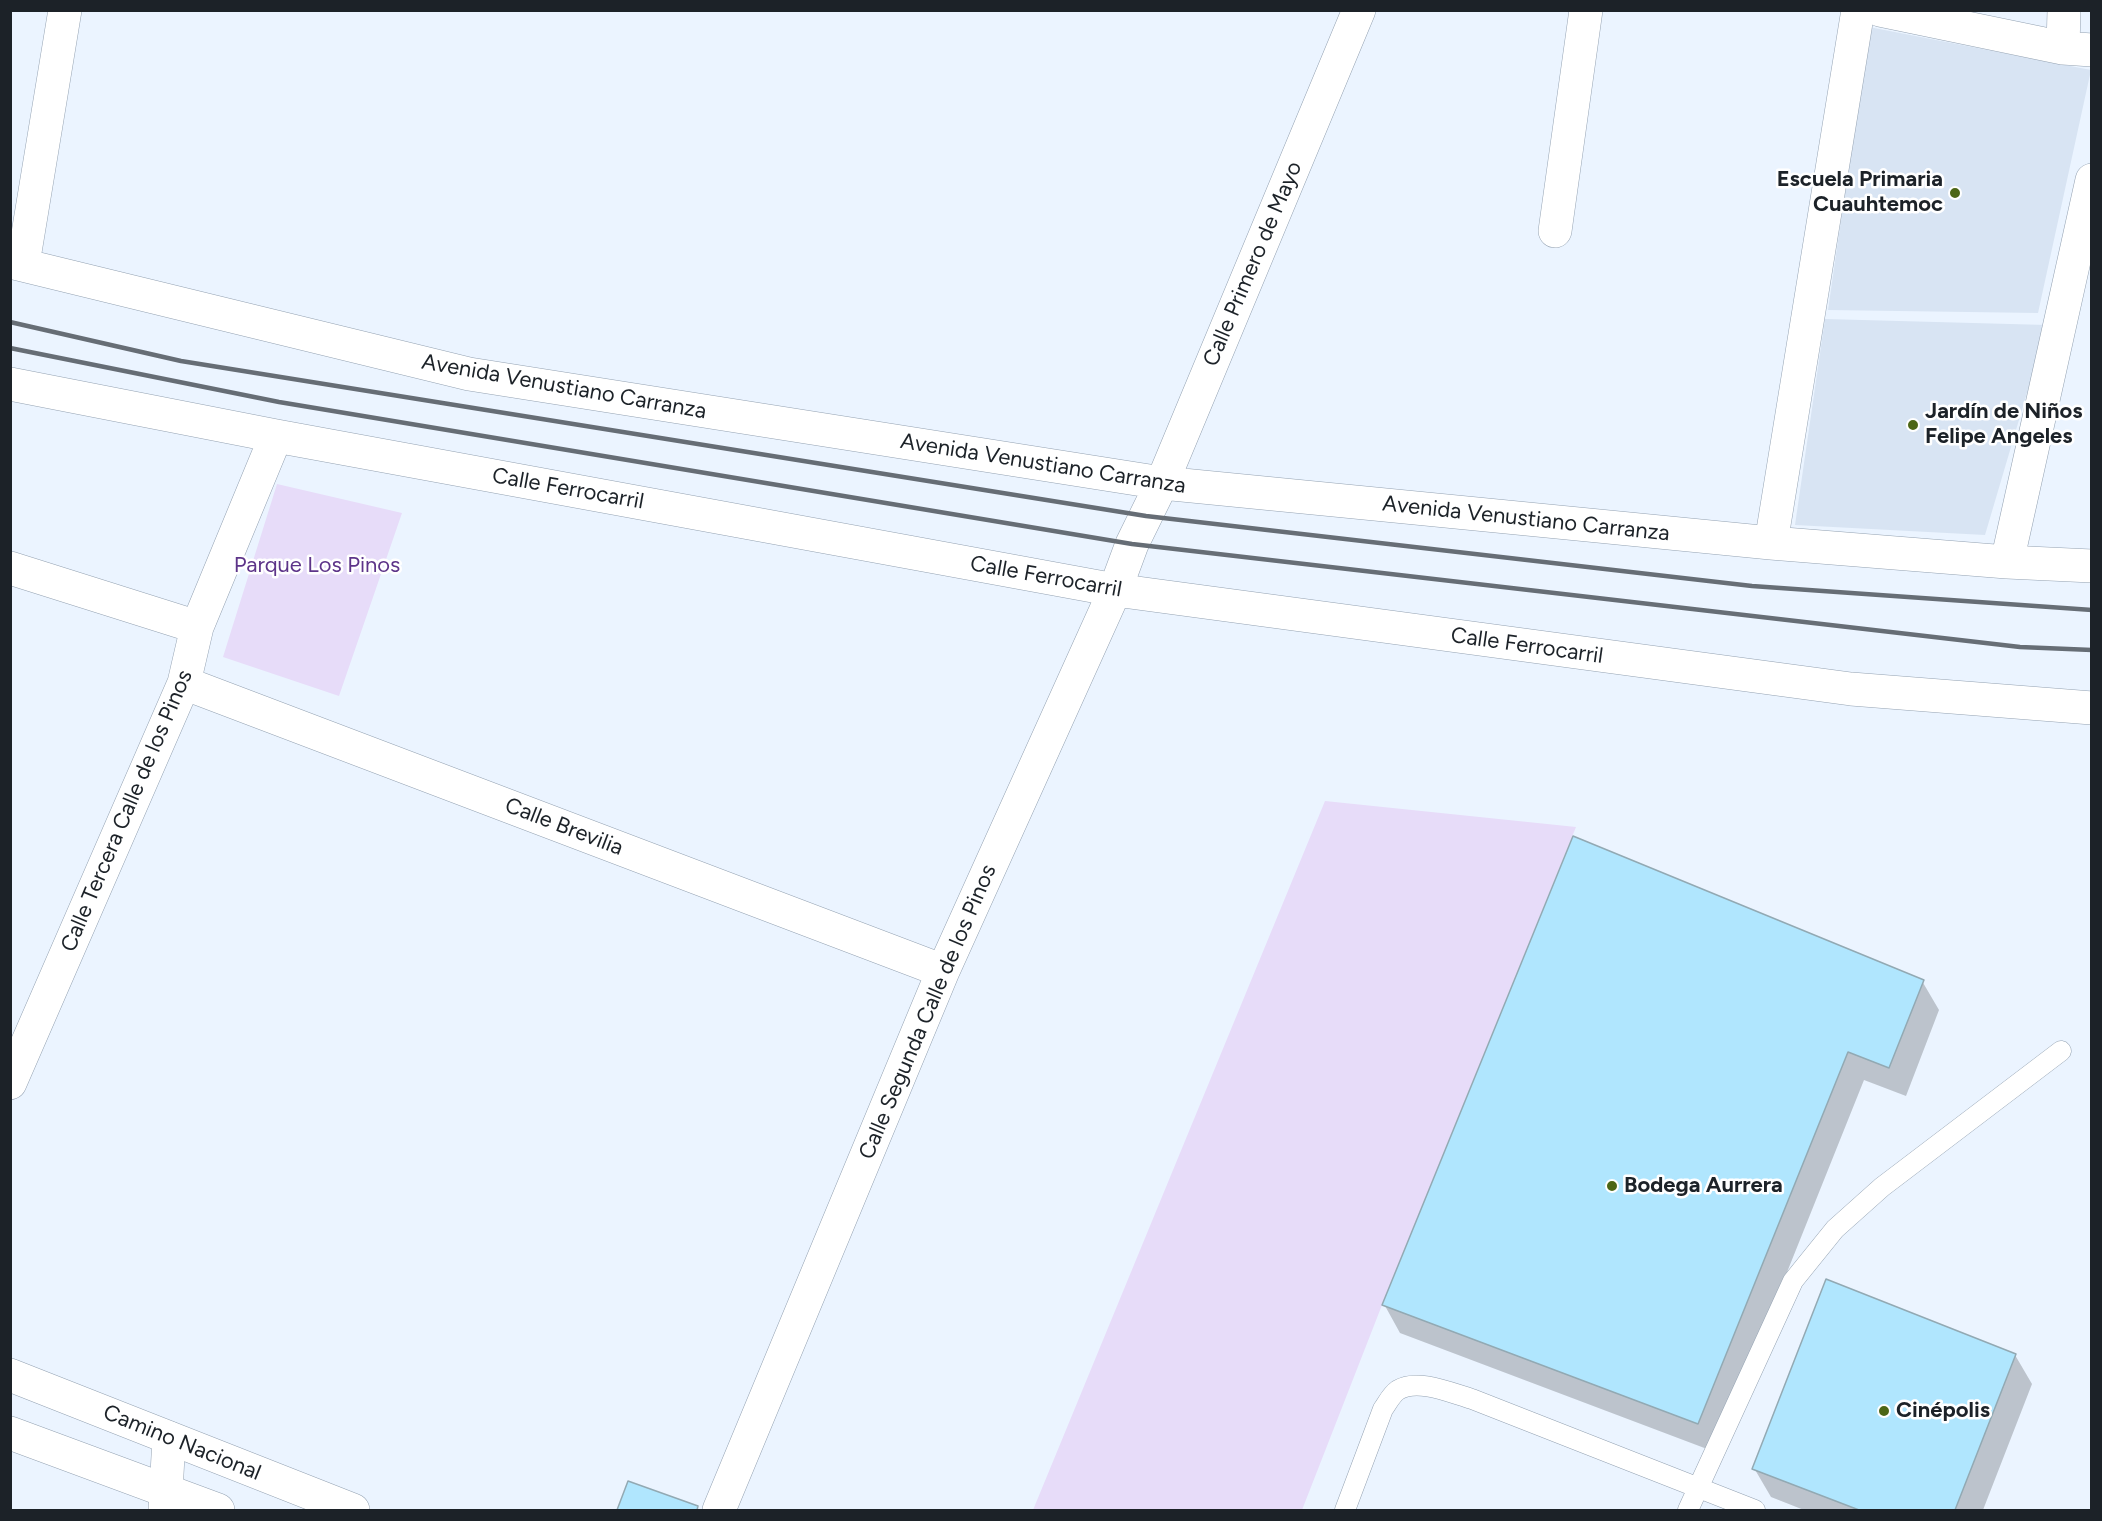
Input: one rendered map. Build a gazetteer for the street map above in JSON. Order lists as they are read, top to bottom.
{
  "streets": {
    "street": [
      "Calle Primero de Mayo",
      "Avenida Venustiano Carranza",
      "Calle Ferrocarril",
      "Calle Tercera Calle de los Pinos",
      "Calle Brevilia",
      "Calle Segunda Calle de los Pinos",
      "Camino Nacional"
    ]
  },
  "crossings": [
    ["Calle Primero de Mayo", "Avenida Venustiano Carranza"],
    ["Calle Primero de Mayo", "Calle Segunda Calle de los Pinos"],
    ["Calle Ferrocarril", "Calle Tercera Calle de los Pinos"],
    ["Calle Ferrocarril", "Calle Segunda Calle de los Pinos"],
    ["Calle Tercera Calle de los Pinos", "Calle Brevilia"],
    ["Calle Brevilia", "Calle Segunda Calle de los Pinos"]
  ],
  "parks": ["Parque Los Pinos"],
  "places": [
    "Escuela Primaria Cuauhtemoc",
    "Jardín de Niños Felipe Angeles",
    "Bodega Aurrera",
    "Cinépolis"
  ]
}
